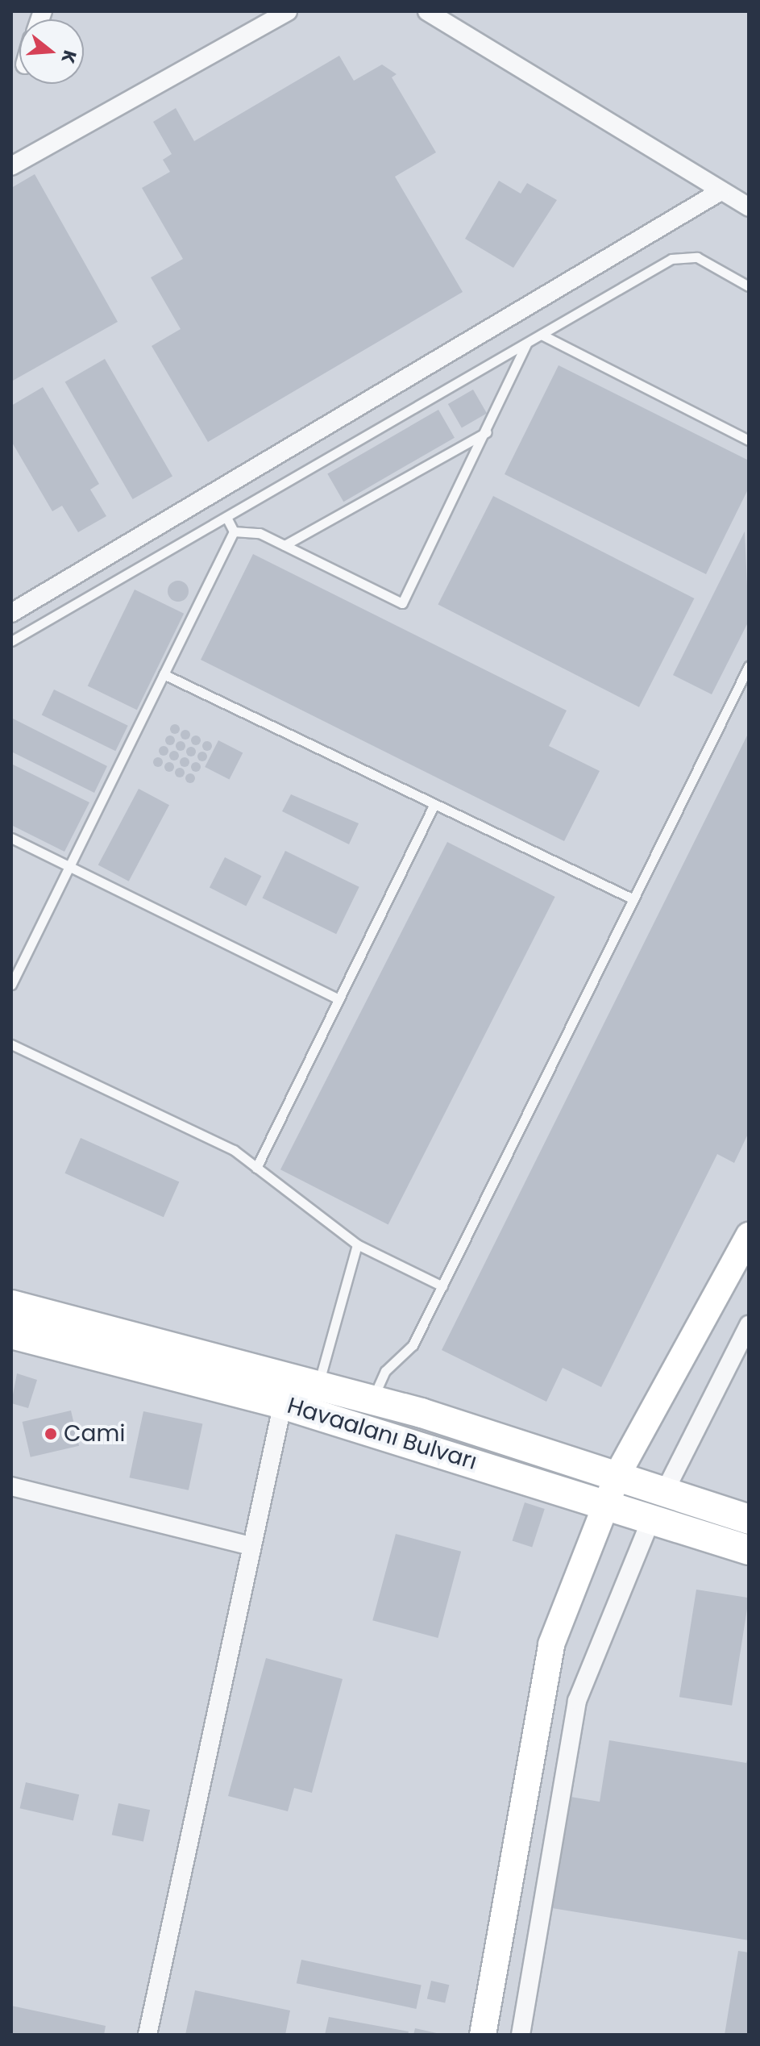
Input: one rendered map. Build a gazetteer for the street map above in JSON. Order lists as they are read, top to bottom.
{
  "streets": {
    "main road": ["Havaalanı Bulvarı"]
  },
  "places": ["Cami"],
  "north": "right"
}
